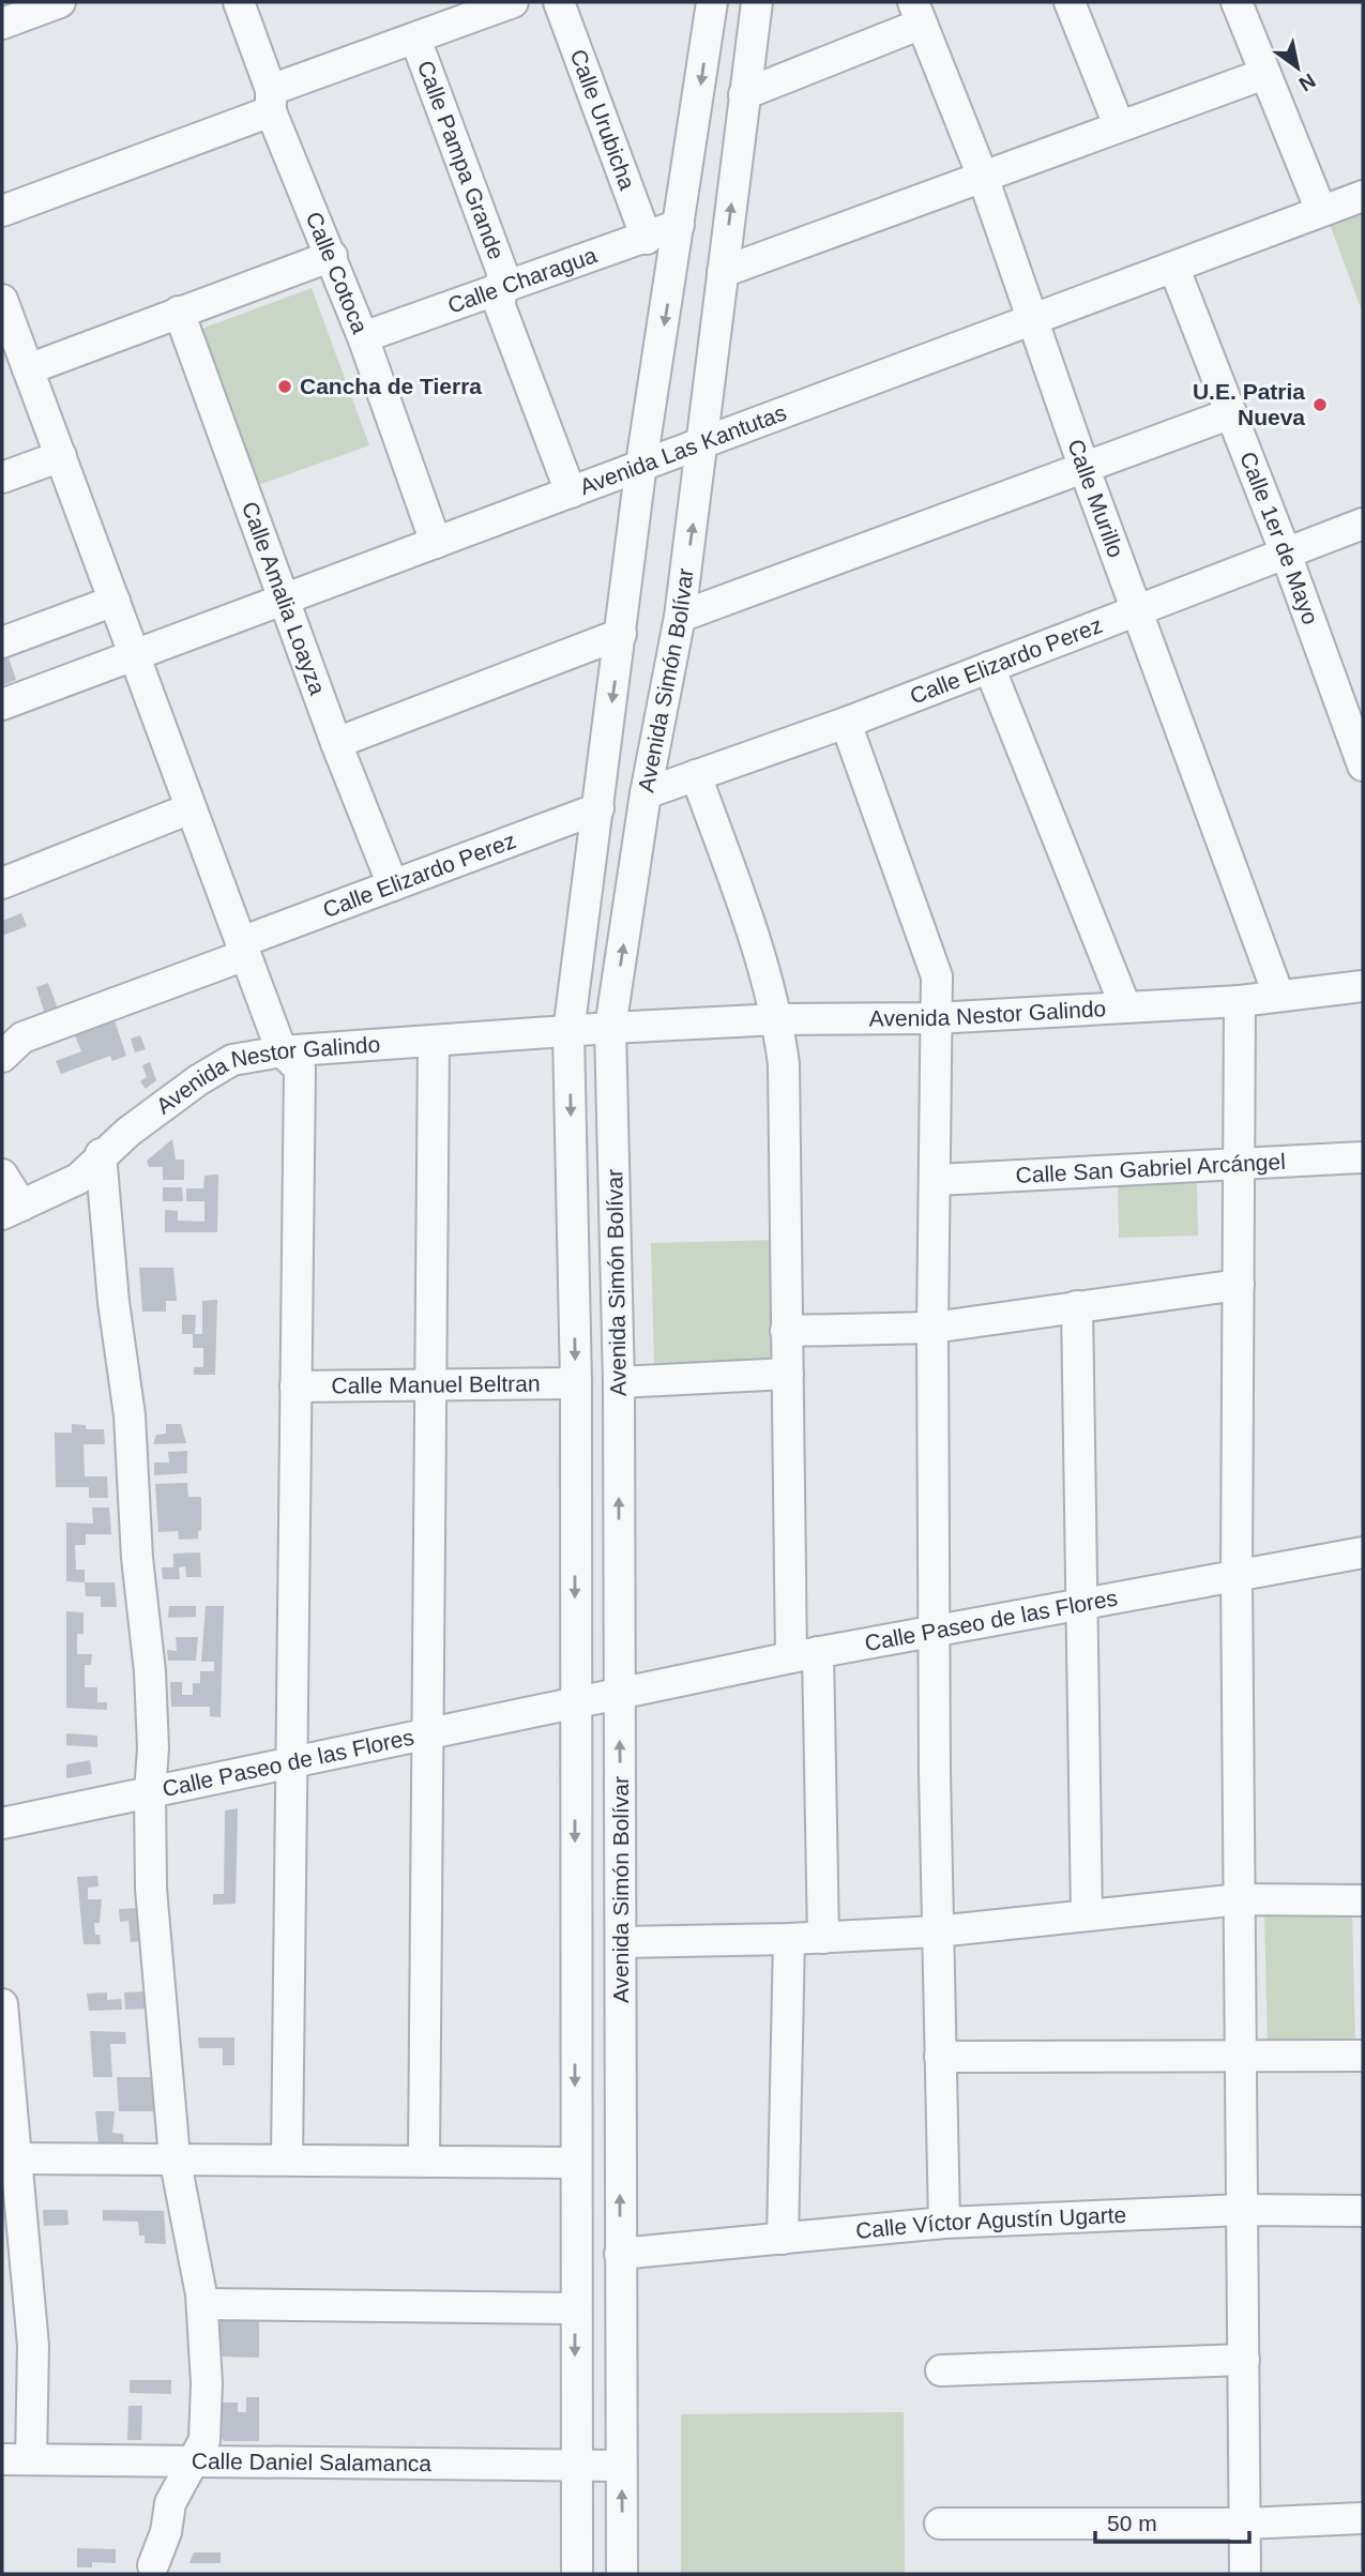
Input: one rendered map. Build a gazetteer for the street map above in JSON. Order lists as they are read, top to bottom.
{
  "streets": {
    "street": [
      "Calle Urubicha",
      "Calle Pampa Grande",
      "Calle Cotoca",
      "Calle Charagua",
      "Avenida Las Kantutas",
      "Calle Murillo",
      "Calle 1er de Mayo",
      "Calle Amalia Loayza",
      "Calle Elizardo Perez",
      "Avenida Simón Bolívar",
      "Avenida Nestor Galindo",
      "Calle San Gabriel Arcángel",
      "Calle Manuel Beltran",
      "Calle Paseo de las Flores",
      "Calle Víctor Agustín Ugarte",
      "Calle Daniel Salamanca"
    ]
  },
  "crossings": [
    ["Calle Urubicha", "Calle Charagua"],
    ["Calle Pampa Grande", "Calle Charagua"],
    ["Calle Pampa Grande", "Avenida Las Kantutas"],
    ["Calle Cotoca", "Calle Charagua"],
    ["Calle Cotoca", "Avenida Las Kantutas"],
    ["Calle Charagua", "Avenida Simón Bolívar"],
    ["Avenida Las Kantutas", "Calle Murillo"],
    ["Avenida Las Kantutas", "Calle 1er de Mayo"],
    ["Avenida Las Kantutas", "Calle Amalia Loayza"],
    ["Avenida Las Kantutas", "Avenida Simón Bolívar"],
    ["Calle Murillo", "Calle Elizardo Perez"],
    ["Calle Murillo", "Avenida Nestor Galindo"],
    ["Calle 1er de Mayo", "Calle Elizardo Perez"],
    ["Calle Amalia Loayza", "Calle Elizardo Perez"],
    ["Calle Elizardo Perez", "Avenida Simón Bolívar"],
    ["Avenida Simón Bolívar", "Avenida Nestor Galindo"],
    ["Avenida Simón Bolívar", "Calle Manuel Beltran"],
    ["Avenida Simón Bolívar", "Calle Paseo de las Flores"],
    ["Avenida Simón Bolívar", "Calle Víctor Agustín Ugarte"],
    ["Avenida Simón Bolívar", "Calle Daniel Salamanca"]
  ],
  "places": ["Cancha de Tierra", "U.E. Patria Nueva"],
  "scale_bar": "50 m",
  "north": "bottom right"
}
